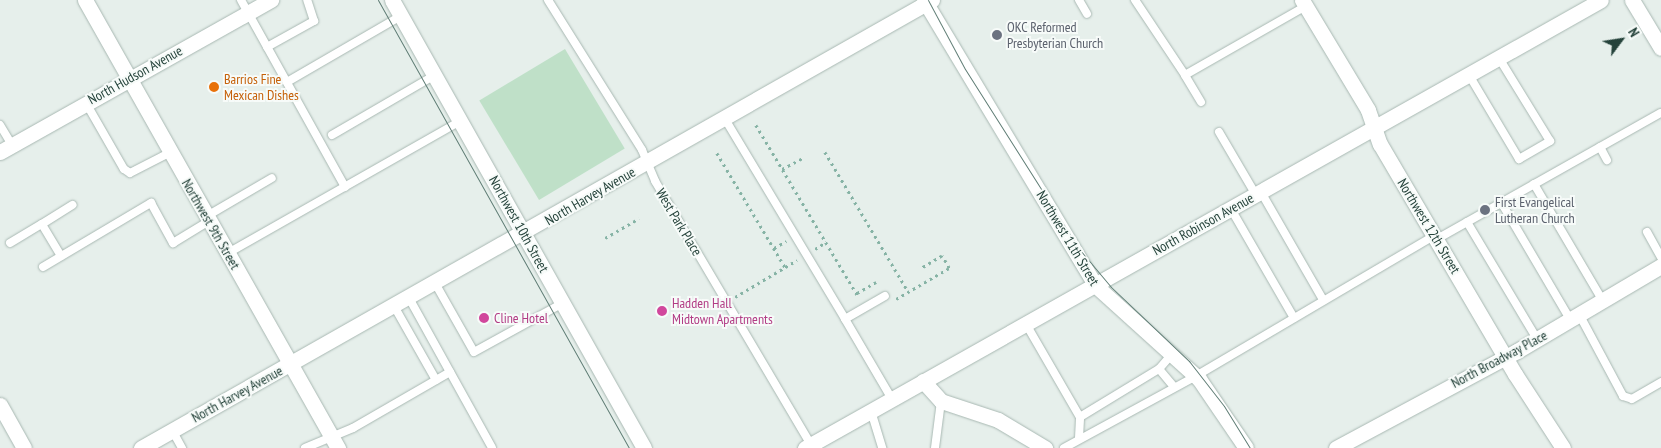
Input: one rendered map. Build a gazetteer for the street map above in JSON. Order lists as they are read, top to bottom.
{
  "streets": {
    "street": [
      "North Hudson Avenue",
      "North Harvey Avenue",
      "Northwest 9th Street",
      "Northwest 10th Street",
      "North Robinson Avenue",
      "Northwest 12th Street",
      "Northwest 11th Street",
      "North Broadway Place"
    ],
    "lane": ["West Park Place"]
  },
  "crossings": [
    ["North Hudson Avenue", "Northwest 9th Street"],
    ["North Harvey Avenue", "West Park Place"],
    ["North Harvey Avenue", "Northwest 9th Street"],
    ["North Harvey Avenue", "Northwest 10th Street"],
    ["North Harvey Avenue", "Northwest 11th Street"],
    ["West Park Place", "North Robinson Avenue"],
    ["North Robinson Avenue", "Northwest 12th Street"],
    ["North Robinson Avenue", "Northwest 11th Street"],
    ["Northwest 12th Street", "North Broadway Place"]
  ],
  "places": [
    "OKC Reformed Presbyterian Church",
    "Barrios Fine Mexican Dishes",
    "First Evangelical Lutheran Church",
    "Hadden Hall Midtown Apartments",
    "Cline Hotel"
  ],
  "north": "top right"
}
